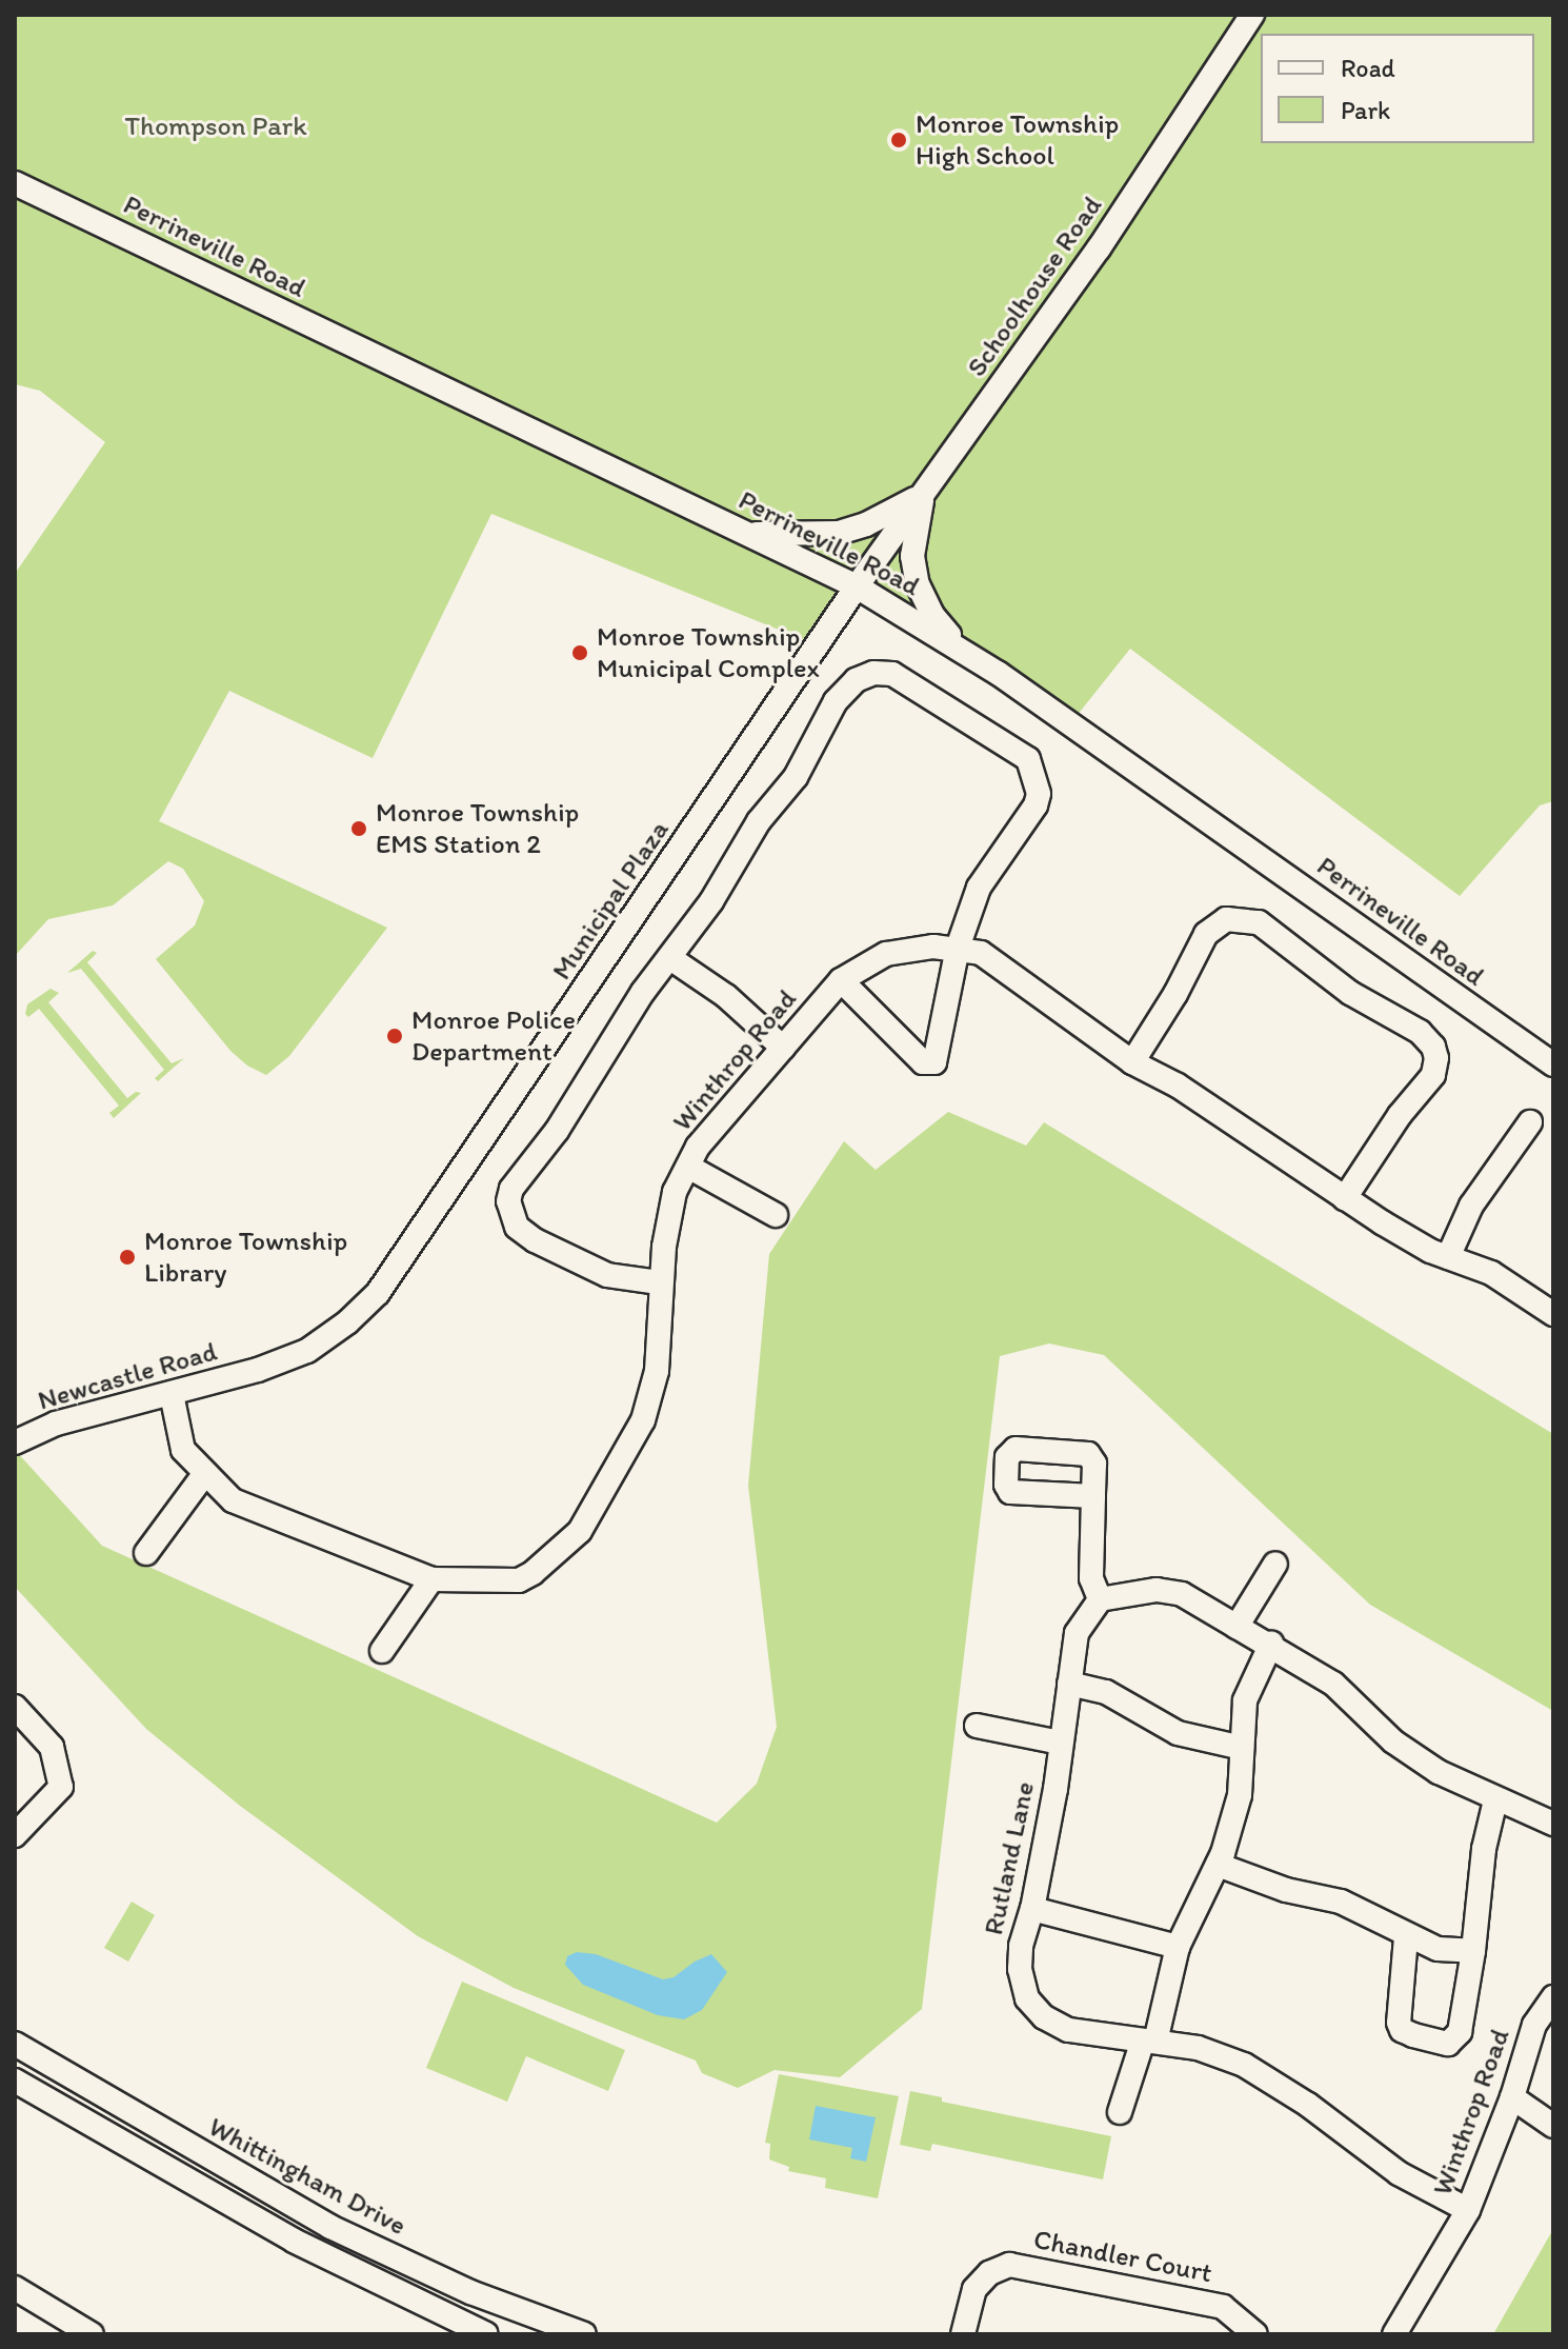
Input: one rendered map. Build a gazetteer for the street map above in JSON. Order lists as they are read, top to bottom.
{
  "streets": {
    "street": [
      "Perrineville Road",
      "Schoolhouse Road",
      "Municipal Plaza",
      "Winthrop Road",
      "Newcastle Road",
      "Rutland Lane",
      "Whittingham Drive",
      "Chandler Court"
    ]
  },
  "crossings": [
    ["Perrineville Road", "Schoolhouse Road"],
    ["Perrineville Road", "Municipal Plaza"],
    ["Schoolhouse Road", "Municipal Plaza"],
    ["Municipal Plaza", "Newcastle Road"],
    ["Winthrop Road", "Newcastle Road"],
    ["Winthrop Road", "Rutland Lane"]
  ],
  "parks": ["Thompson Park"],
  "places": [
    "Monroe Township High School",
    "Monroe Township Municipal Complex",
    "Monroe Township EMS Station 2",
    "Monroe Police Department",
    "Monroe Township Library"
  ],
  "legend": ["Road", "Park"]
}
